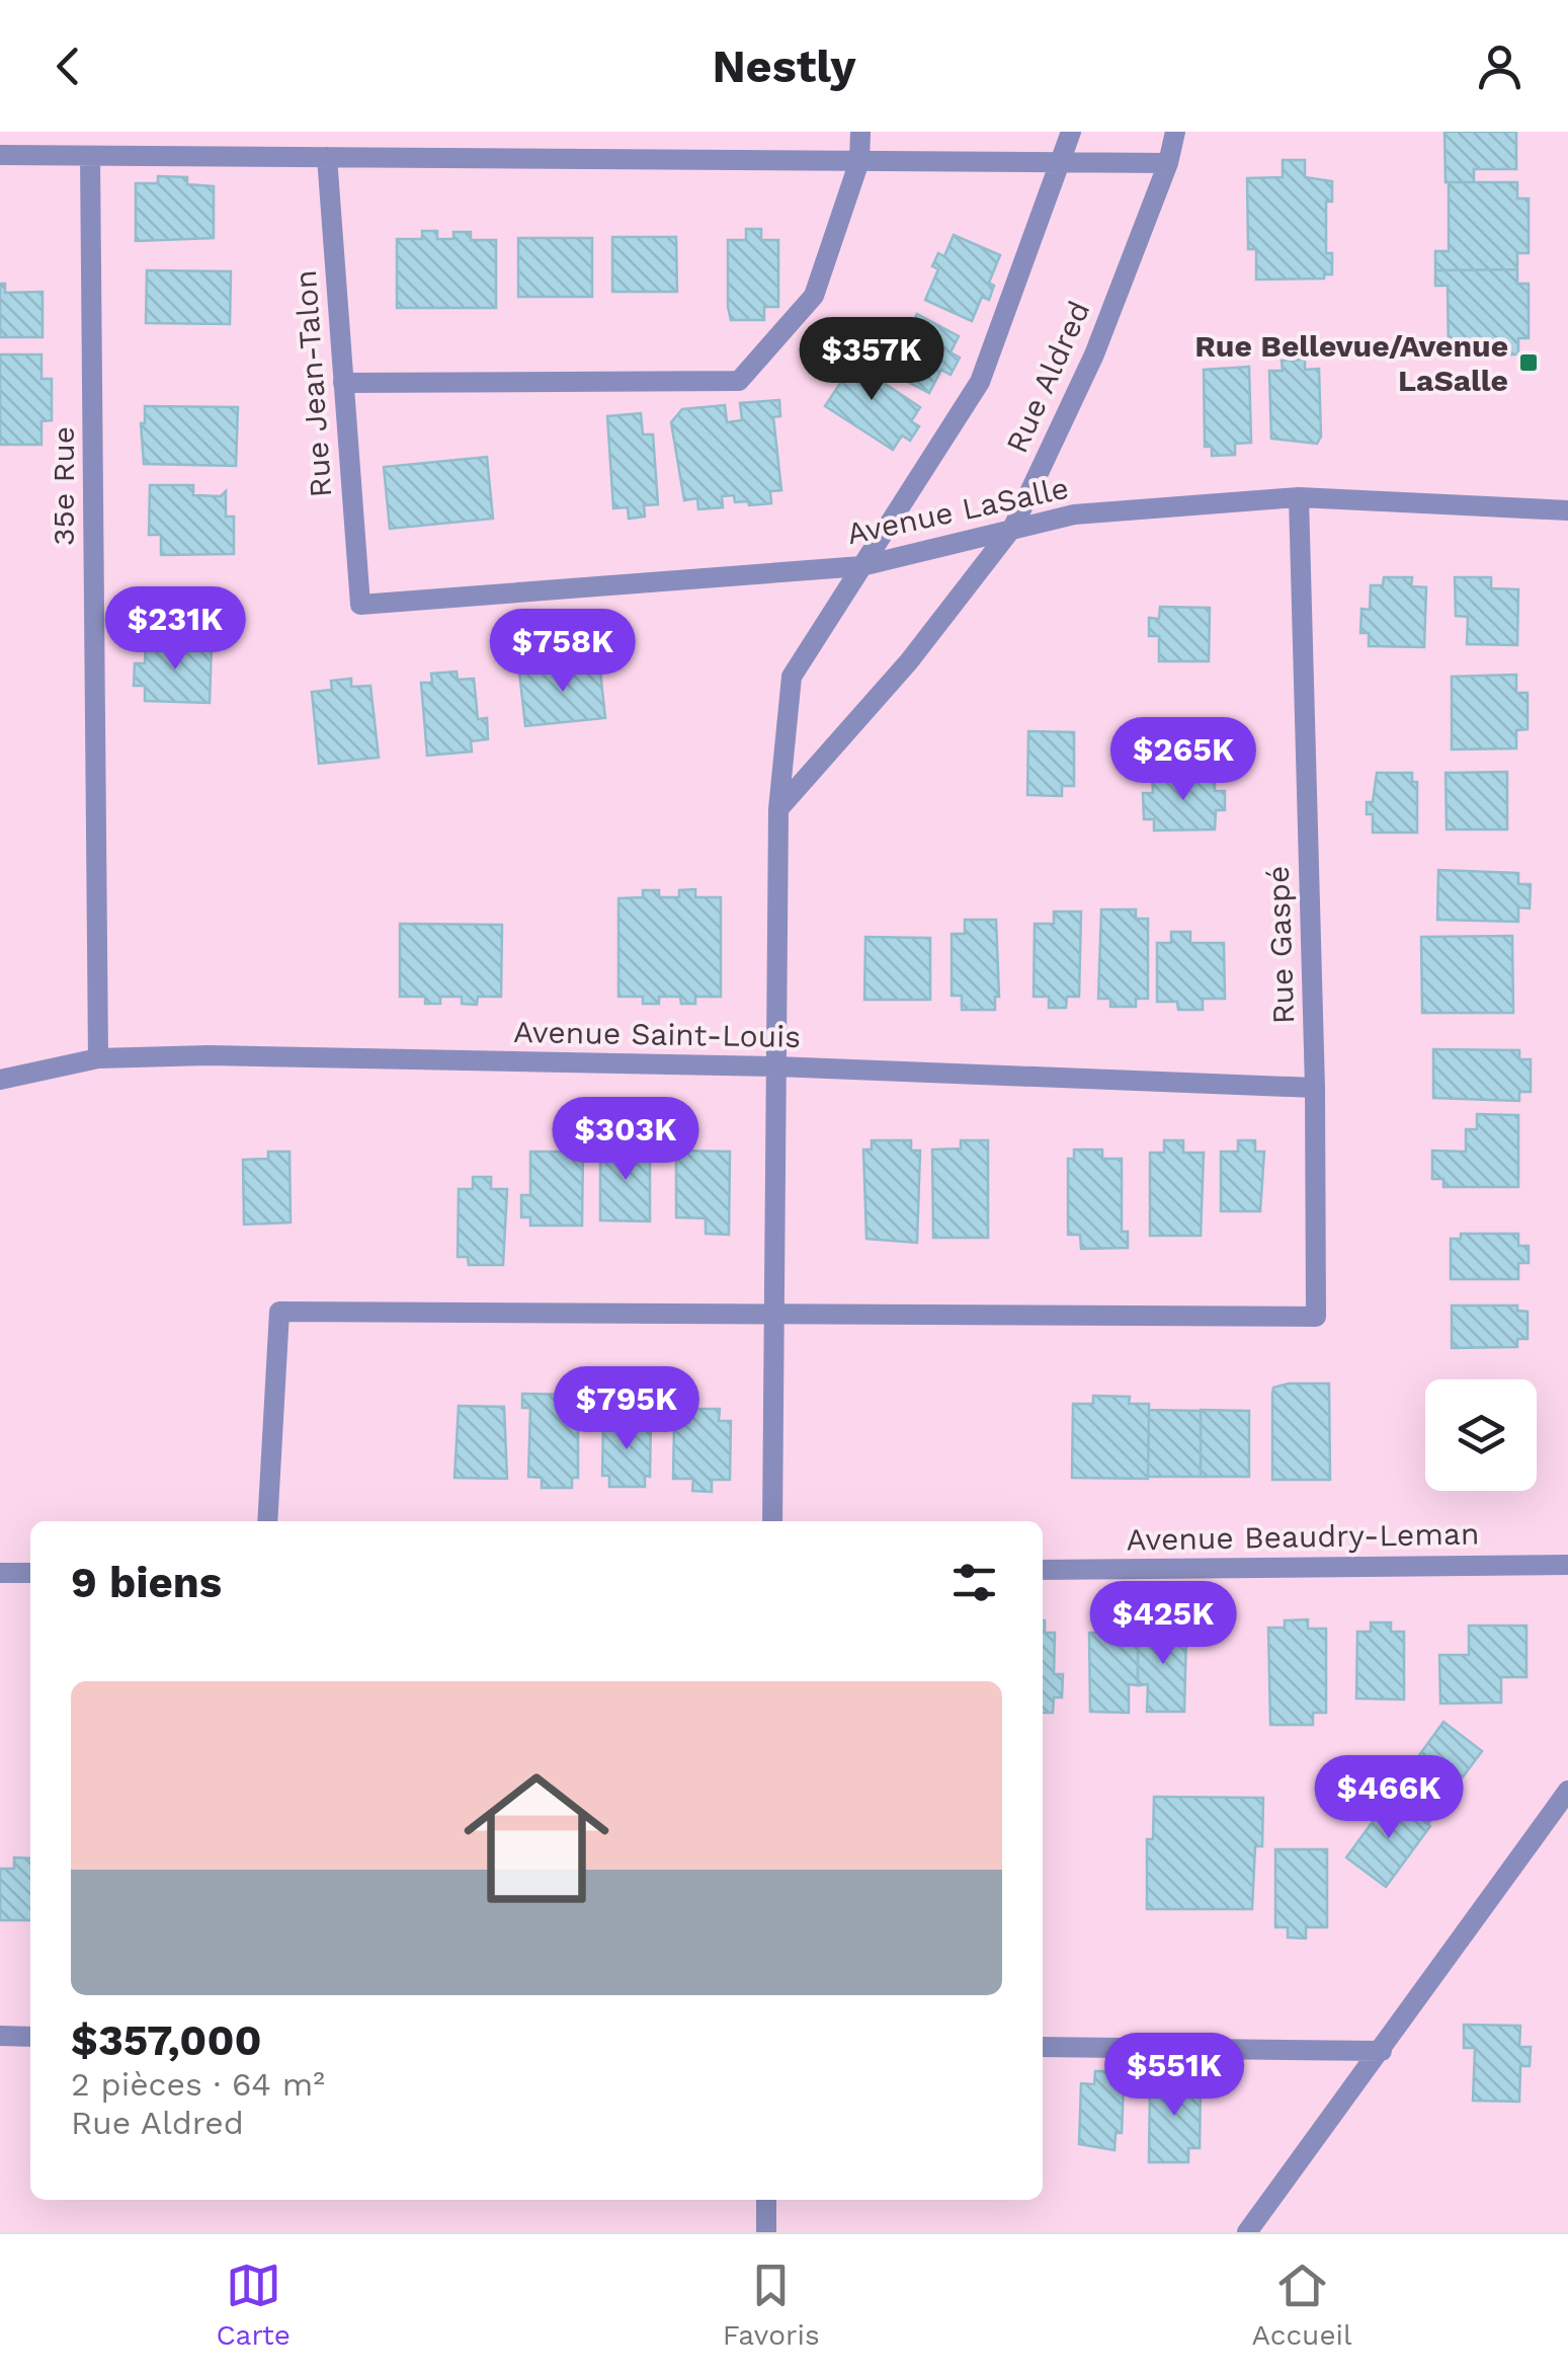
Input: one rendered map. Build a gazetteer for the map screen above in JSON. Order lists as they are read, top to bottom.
{
  "streets": {
    "street": [
      "Rue Aldred",
      "Rue Jean-Talon",
      "35e Rue",
      "Avenue LaSalle",
      "Rue Gaspé",
      "Avenue Saint-Louis",
      "Avenue Beaudry-Leman"
    ]
  },
  "crossings": [
    ["Rue Aldred", "Avenue LaSalle"],
    ["Rue Aldred", "Rue Gaspé"],
    ["Rue Aldred", "Avenue Saint-Louis"],
    ["Rue Jean-Talon", "Avenue LaSalle"],
    ["35e Rue", "Avenue Saint-Louis"],
    ["Avenue LaSalle", "Rue Gaspé"],
    ["Rue Gaspé", "Avenue Saint-Louis"]
  ],
  "places": {
    "transit": ["Rue Bellevue/Avenue LaSalle"]
  },
  "page": {
    "header": "Nestly",
    "price": [
      "$357K",
      "$231K",
      "$758K",
      "$265K",
      "$303K",
      "$795K",
      "$425K",
      "$466K",
      "$551K"
    ],
    "heading": "9 biens",
    "list": [
      {
        "name": "$357,000",
        "note": "2 pièces · 64 m² · Rue Aldred"
      }
    ],
    "tabs": ["Carte", "Favoris", "Accueil"]
  }
}
